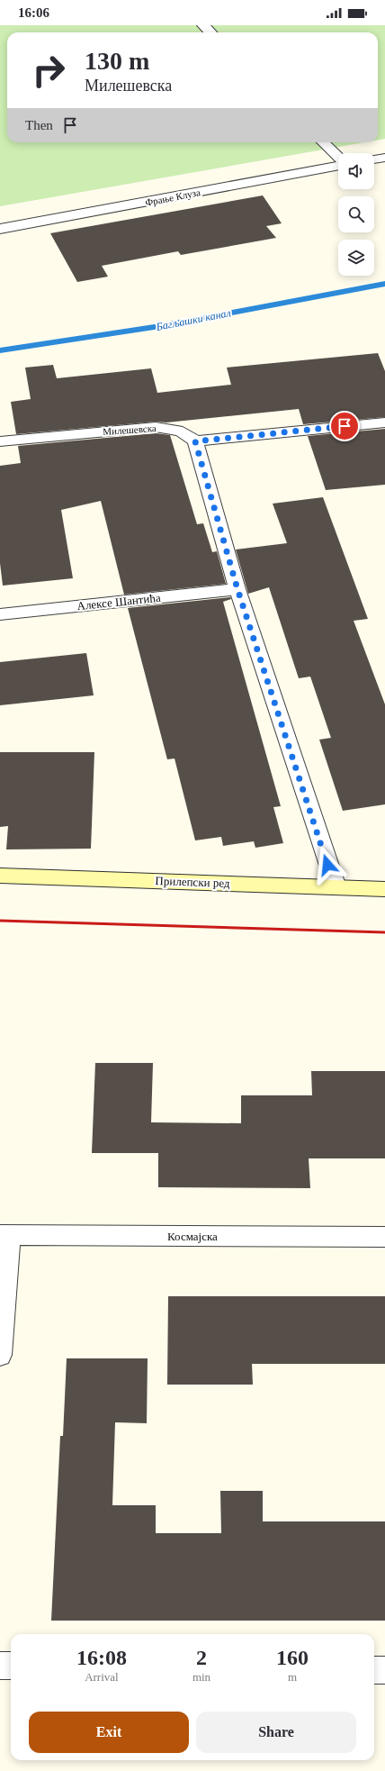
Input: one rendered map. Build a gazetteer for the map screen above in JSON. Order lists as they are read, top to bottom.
{
  "streets": {
    "street": [
      "Фрање Клуза",
      "Милешевска",
      "Алексе Шантића",
      "Прилепски ред",
      "Космајска"
    ]
  },
  "water": ["Багљашки канал"],
  "page": {
    "status": "16:06",
    "turn": ["130 m", "Милешевска"],
    "then": "Then",
    "eta": [
      "16:08",
      "Arrival",
      "2",
      "min",
      "160",
      "m"
    ],
    "buttons": ["Exit", "Share"]
  }
}
